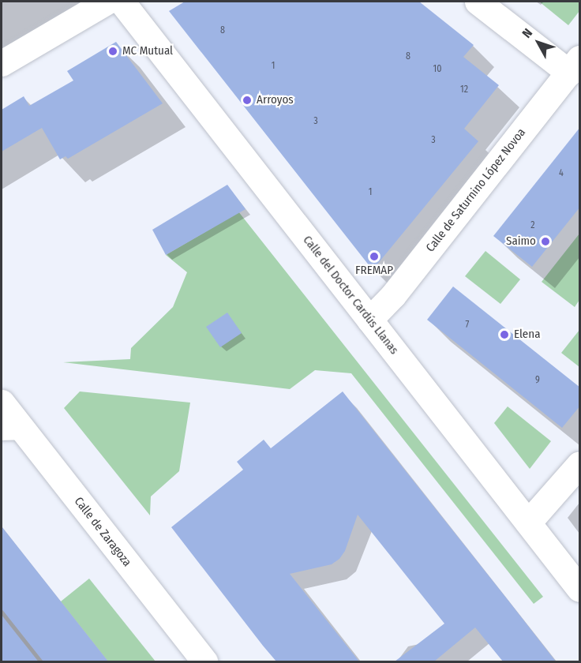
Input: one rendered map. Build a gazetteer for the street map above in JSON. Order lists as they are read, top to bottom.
{
  "streets": {
    "street": ["Calle de Saturnino López Novoa", "Calle del Doctor Cardús Llanas", "Calle de Zaragoza"]
  },
  "crossings": [
    ["Calle de Saturnino López Novoa", "Calle del Doctor Cardús Llanas"]
  ],
  "places": [
    "MC Mutual",
    "Arroyos",
    "Saimo",
    "FREMAP",
    "Elena"
  ],
  "house_numbers": [
    "8",
    "8",
    "1",
    "10",
    "12",
    "3",
    "3",
    "4",
    "1",
    "2",
    "7",
    "9"
  ],
  "north": "top left"
}
